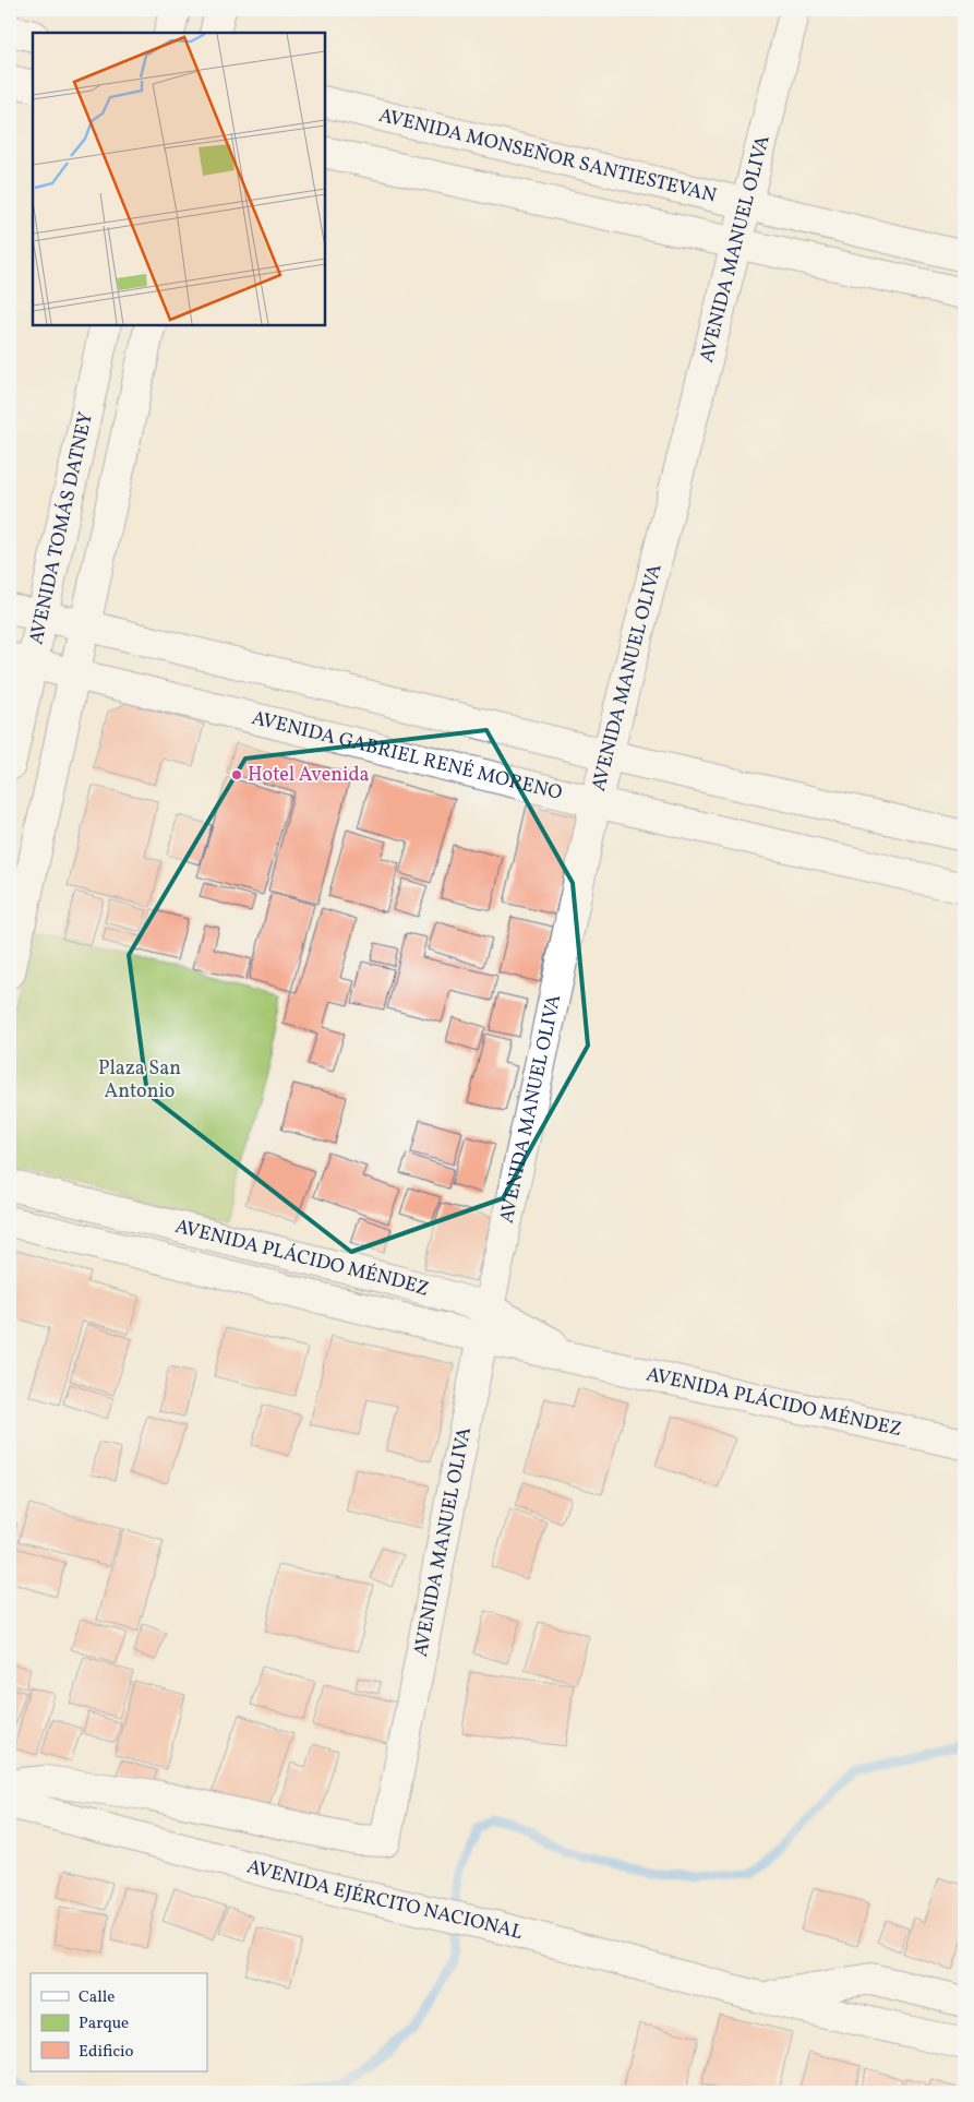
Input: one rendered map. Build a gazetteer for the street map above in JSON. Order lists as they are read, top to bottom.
{
  "streets": {
    "street": [
      "AVENIDA MONSEÑOR SANTIESTEVAN",
      "AVENIDA MANUEL OLIVA",
      "AVENIDA TOMÁS DATNEY",
      "AVENIDA GABRIEL RENÉ MORENO",
      "AVENIDA PLÁCIDO MÉNDEZ",
      "AVENIDA EJÉRCITO NACIONAL"
    ]
  },
  "crossings": [
    ["AVENIDA MONSEÑOR SANTIESTEVAN", "AVENIDA MANUEL OLIVA"],
    ["AVENIDA MANUEL OLIVA", "AVENIDA GABRIEL RENÉ MORENO"],
    ["AVENIDA MANUEL OLIVA", "AVENIDA PLÁCIDO MÉNDEZ"],
    ["AVENIDA TOMÁS DATNEY", "AVENIDA GABRIEL RENÉ MORENO"]
  ],
  "parks": ["Plaza San Antonio"],
  "places": ["Hotel Avenida"],
  "legend": ["Calle", "Parque", "Edificio"]
}
